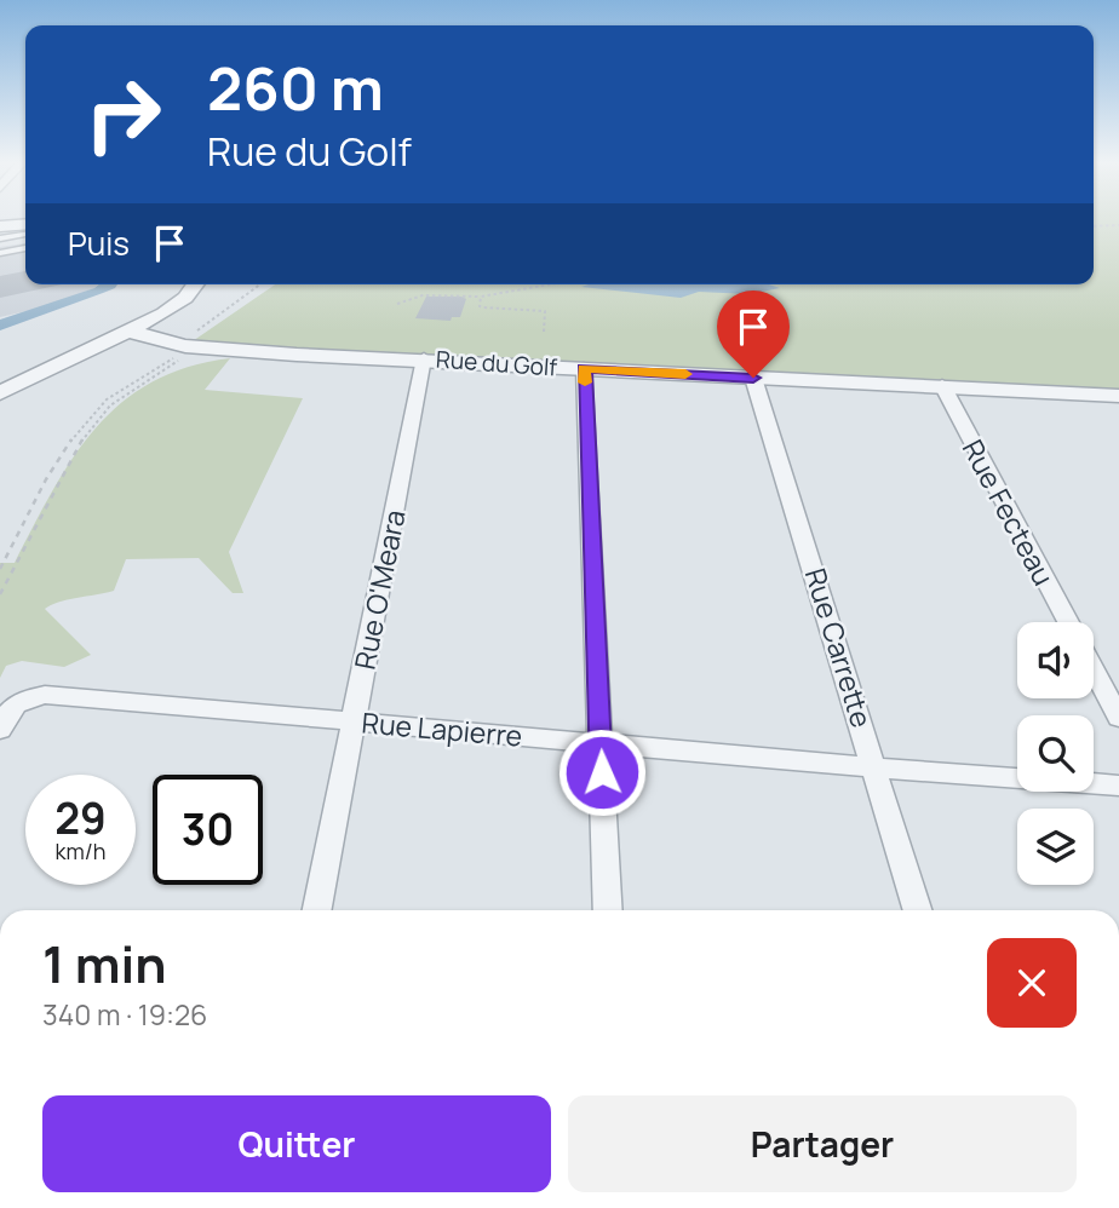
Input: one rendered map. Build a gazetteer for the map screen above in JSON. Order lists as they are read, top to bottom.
{
  "streets": {
    "street": [
      "Rue du Golf",
      "Rue Fecteau",
      "Rue O'Meara",
      "Rue Carrette",
      "Rue Lapierre"
    ]
  },
  "crossings": [
    ["Rue du Golf", "Rue Fecteau"],
    ["Rue du Golf", "Rue O'Meara"],
    ["Rue du Golf", "Rue Carrette"],
    ["Rue O'Meara", "Rue Lapierre"],
    ["Rue Carrette", "Rue Lapierre"]
  ],
  "page": {
    "turn": ["260 m", "Rue du Golf"],
    "then": "Puis",
    "speed": "29 km/h",
    "limit": "30",
    "heading": ["1 min", "340 m · 19:26"],
    "buttons": ["Quitter", "Partager"]
  }
}
